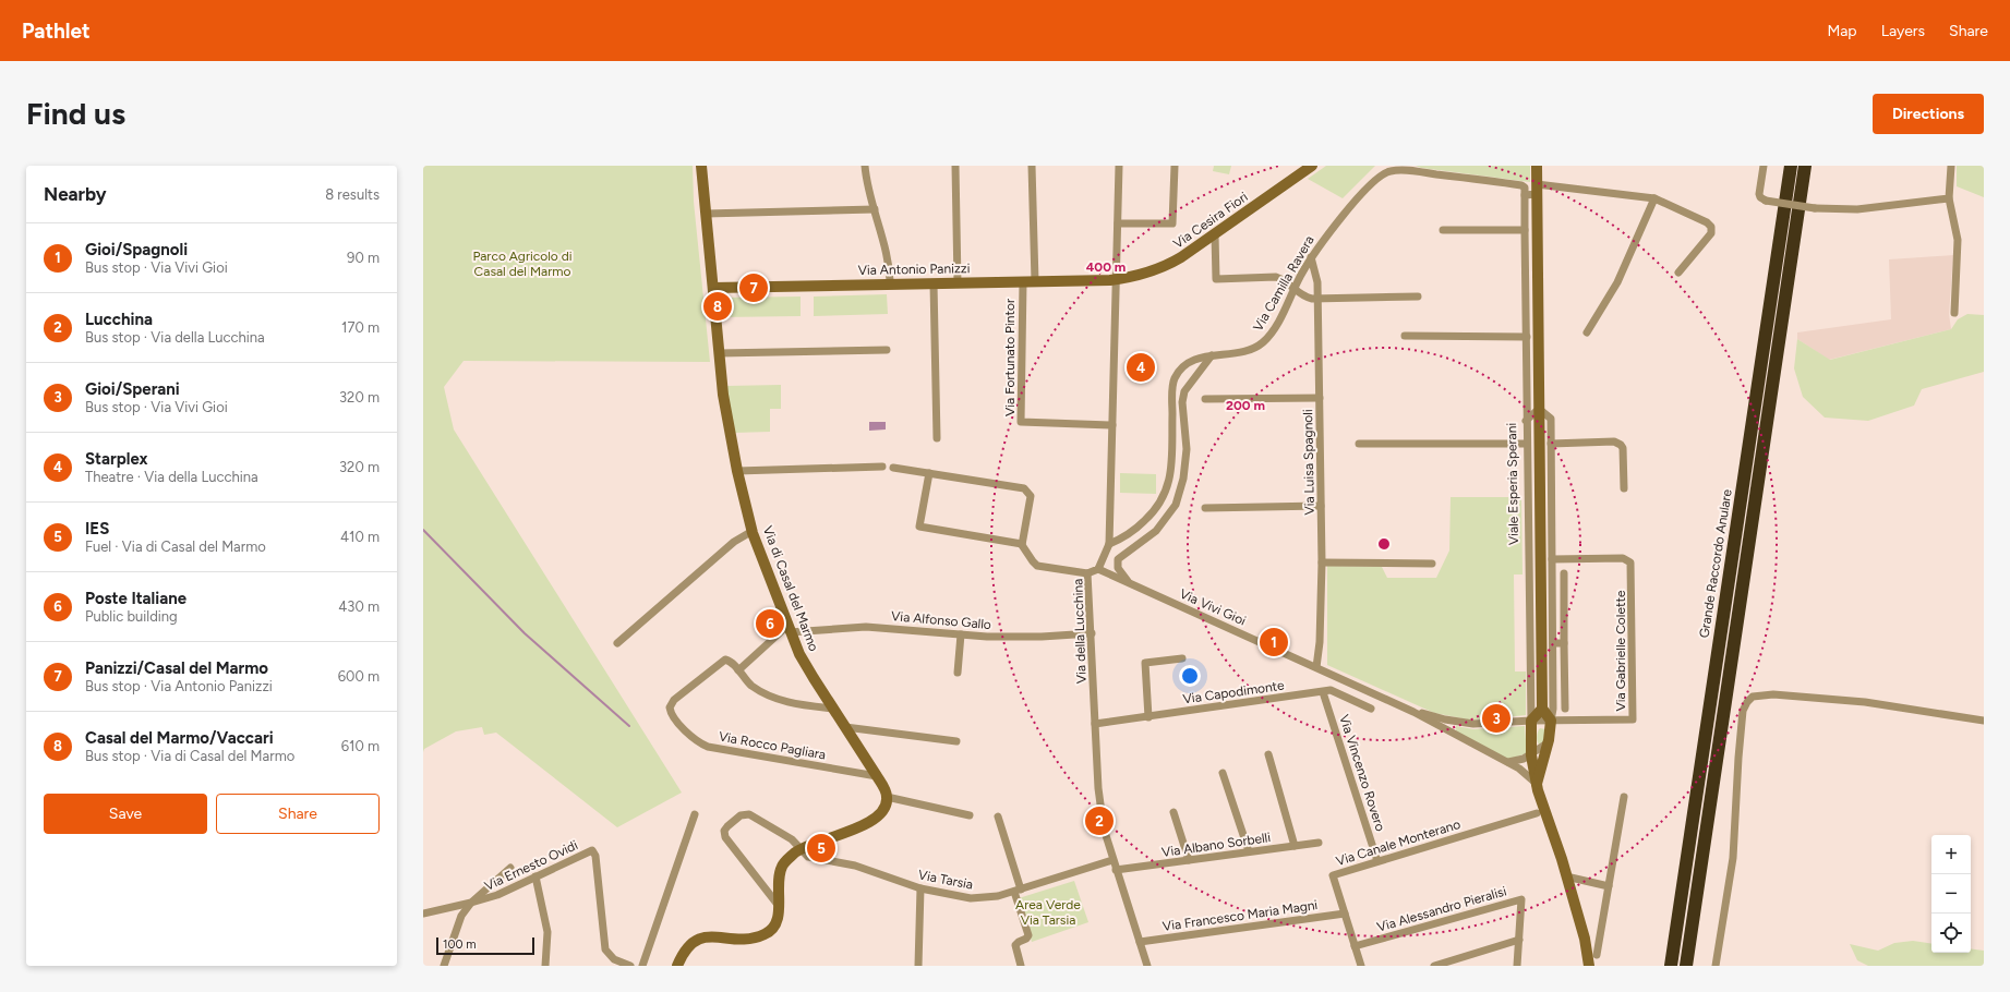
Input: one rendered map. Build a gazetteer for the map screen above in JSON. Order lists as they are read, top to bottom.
{
  "streets": {
    "highway": ["Grande Raccordo Anulare"],
    "street": [
      "Via Cesira Fiori",
      "Via Antonio Panizzi",
      "Via Camilla Ravera",
      "Via Fortunato Pintor",
      "Via Luisa Spagnoli",
      "Viale Esperia Sperani",
      "Via di Casal del Marmo",
      "Via Vivi Gioi",
      "Via Alfonso Gallo",
      "Via della Lucchina",
      "Via Gabrielle Colette",
      "Via Capodimonte",
      "Via Rocco Pagliara",
      "Via Vincenzo Rovero",
      "Via Canale Monterano",
      "Via Albano Sorbelli",
      "Via Ernesto Ovidi",
      "Via Tarsia",
      "Via Alessandro Pieralisi",
      "Via Francesco Maria Magni"
    ]
  },
  "crossings": [
    ["Via Cesira Fiori", "Via Antonio Panizzi"],
    ["Via Cesira Fiori", "Via della Lucchina"],
    ["Via Antonio Panizzi", "Via Fortunato Pintor"],
    ["Via Antonio Panizzi", "Via di Casal del Marmo"],
    ["Via Antonio Panizzi", "Via della Lucchina"],
    ["Via Camilla Ravera", "Via Luisa Spagnoli"],
    ["Via Camilla Ravera", "Viale Esperia Sperani"],
    ["Via Camilla Ravera", "Via della Lucchina"],
    ["Via Fortunato Pintor", "Via della Lucchina"],
    ["Via Luisa Spagnoli", "Via Vivi Gioi"],
    ["Viale Esperia Sperani", "Via Vivi Gioi"],
    ["Via di Casal del Marmo", "Via Alfonso Gallo"],
    ["Via di Casal del Marmo", "Via Rocco Pagliara"],
    ["Via Vivi Gioi", "Via della Lucchina"],
    ["Via Vivi Gioi", "Via Gabrielle Colette"],
    ["Via Alfonso Gallo", "Via della Lucchina"],
    ["Via della Lucchina", "Via Capodimonte"],
    ["Via della Lucchina", "Via Albano Sorbelli"],
    ["Via della Lucchina", "Via Tarsia"],
    ["Via della Lucchina", "Via Francesco Maria Magni"],
    ["Via Capodimonte", "Via Vincenzo Rovero"],
    ["Via Vincenzo Rovero", "Via Canale Monterano"],
    ["Via Canale Monterano", "Via Alessandro Pieralisi"],
    ["Via Canale Monterano", "Via Francesco Maria Magni"]
  ],
  "parks": ["Parco Agricolo di Casal del Marmo", "Area Verde Via Tarsia"],
  "scale_bar": "100 m",
  "page": {
    "header": "Pathlet",
    "nav": ["Map", "Layers", "Share"],
    "buttons": [
      "Directions",
      ["Save", "Share"]
    ],
    "title": "Find us",
    "heading": ["Nearby", "8 results"],
    "list": [
      {
        "mark": "1",
        "name": "Gioi/Spagnoli",
        "note": "Bus stop · Via Vivi Gioi",
        "value": "90 m"
      },
      {
        "mark": "2",
        "name": "Lucchina",
        "note": "Bus stop · Via della Lucchina",
        "value": "170 m"
      },
      {
        "mark": "3",
        "name": "Gioi/Sperani",
        "note": "Bus stop · Via Vivi Gioi",
        "value": "320 m"
      },
      {
        "mark": "4",
        "name": "Starplex",
        "note": "Theatre · Via della Lucchina",
        "value": "320 m"
      },
      {
        "mark": "5",
        "name": "IES",
        "note": "Fuel · Via di Casal del Marmo",
        "value": "410 m"
      },
      {
        "mark": "6",
        "name": "Poste Italiane",
        "note": "Public building",
        "value": "430 m"
      },
      {
        "mark": "7",
        "name": "Panizzi/Casal del Marmo",
        "note": "Bus stop · Via Antonio Panizzi",
        "value": "600 m"
      },
      {
        "mark": "8",
        "name": "Casal del Marmo/Vaccari",
        "note": "Bus stop · Via di Casal del Marmo",
        "value": "610 m"
      }
    ],
    "pins": [
      "7",
      "8",
      "4",
      "6",
      "1",
      "3",
      "2",
      "5"
    ],
    "map_buttons": ["+", "−"],
    "scale": "100 m"
  },
  "rings": ["400 m", "200 m"]
}
